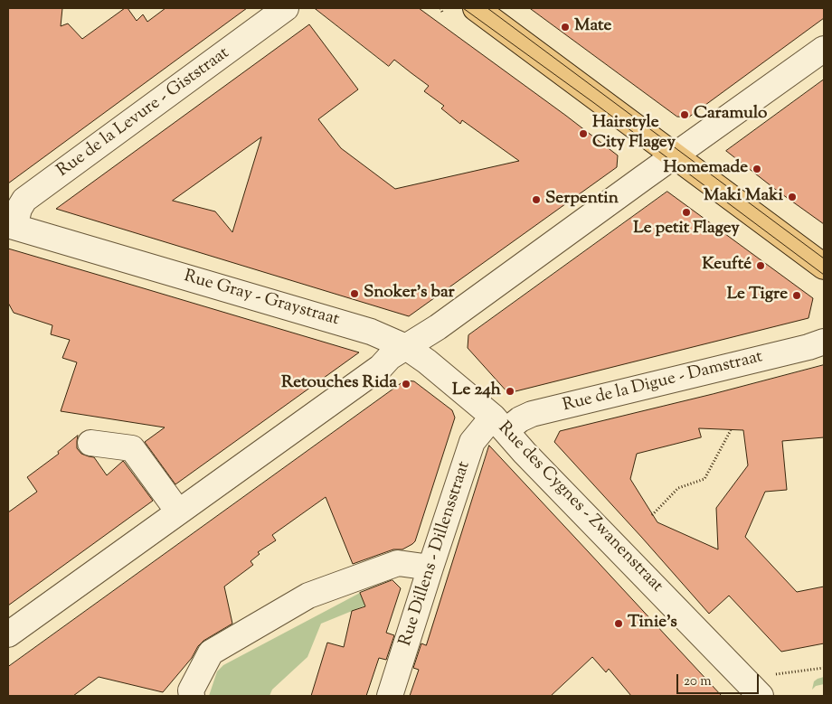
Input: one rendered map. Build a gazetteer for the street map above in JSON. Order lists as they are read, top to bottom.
{
  "streets": {
    "street": [
      "Rue de la Levure - Giststraat",
      "Rue Gray - Graystraat",
      "Rue de la Digue - Damstraat",
      "Rue des Cygnes - Zwanenstraat",
      "Rue Dillens - Dillensstraat"
    ]
  },
  "crossings": [
    ["Rue de la Levure - Giststraat", "Rue Gray - Graystraat"],
    ["Rue Gray - Graystraat", "Rue de la Digue - Damstraat"],
    ["Rue Gray - Graystraat", "Rue des Cygnes - Zwanenstraat"],
    ["Rue Gray - Graystraat", "Rue Dillens - Dillensstraat"],
    ["Rue de la Digue - Damstraat", "Rue des Cygnes - Zwanenstraat"],
    ["Rue de la Digue - Damstraat", "Rue Dillens - Dillensstraat"],
    ["Rue des Cygnes - Zwanenstraat", "Rue Dillens - Dillensstraat"]
  ],
  "places": [
    "Mate",
    "Caramulo",
    "Hairstyle City Flagey",
    "Homemade",
    "Maki Maki",
    "Serpentin",
    "Le petit Flagey",
    "Keufté",
    "Snoker's bar",
    "Le Tigre",
    "Retouches Rida",
    "Le 24h",
    "Tinie's"
  ],
  "scale_bar": "20 m"
}
